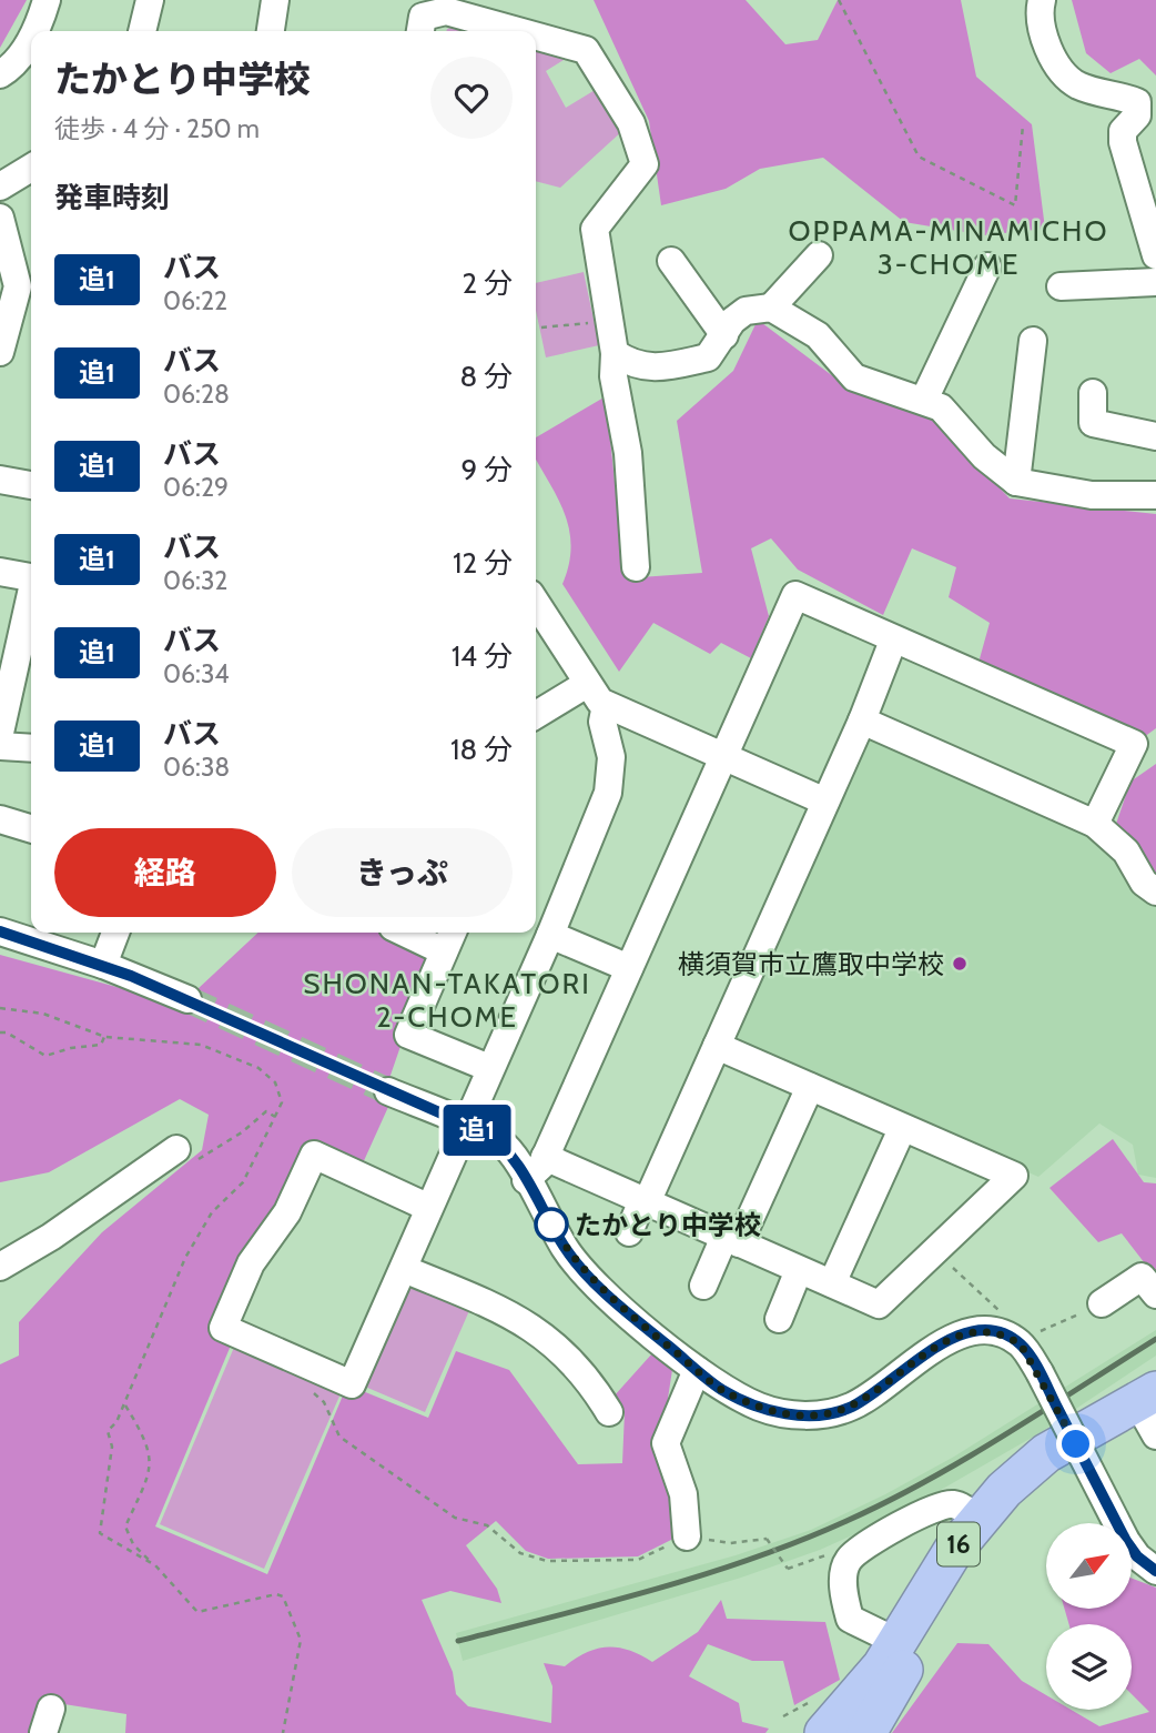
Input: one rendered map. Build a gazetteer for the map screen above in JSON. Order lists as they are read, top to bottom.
{
  "streets": {
    "highway": ["16"]
  },
  "districts": ["OPPAMA-MINAMICHO 3-CHOME", "SHONAN-TAKATORI 2-CHOME"],
  "places": ["横須賀市立鷹取中学校", "たかとり中学校"],
  "lines": ["bus line 追1"],
  "north": "top right",
  "page": {
    "on_map": "追1",
    "heading": [
      ["たかとり中学校", "徒歩 · 4 分 · 250 m"],
      "発車時刻"
    ],
    "list": [
      {
        "mark": "追1",
        "name": "バス",
        "note": "06:22",
        "value": "2 分"
      },
      {
        "mark": "追1",
        "name": "バス",
        "note": "06:28",
        "value": "8 分"
      },
      {
        "mark": "追1",
        "name": "バス",
        "note": "06:29",
        "value": "9 分"
      },
      {
        "mark": "追1",
        "name": "バス",
        "note": "06:32",
        "value": "12 分"
      },
      {
        "mark": "追1",
        "name": "バス",
        "note": "06:34",
        "value": "14 分"
      },
      {
        "mark": "追1",
        "name": "バス",
        "note": "06:38",
        "value": "18 分"
      }
    ],
    "buttons": ["経路", "きっぷ"]
  }
}
